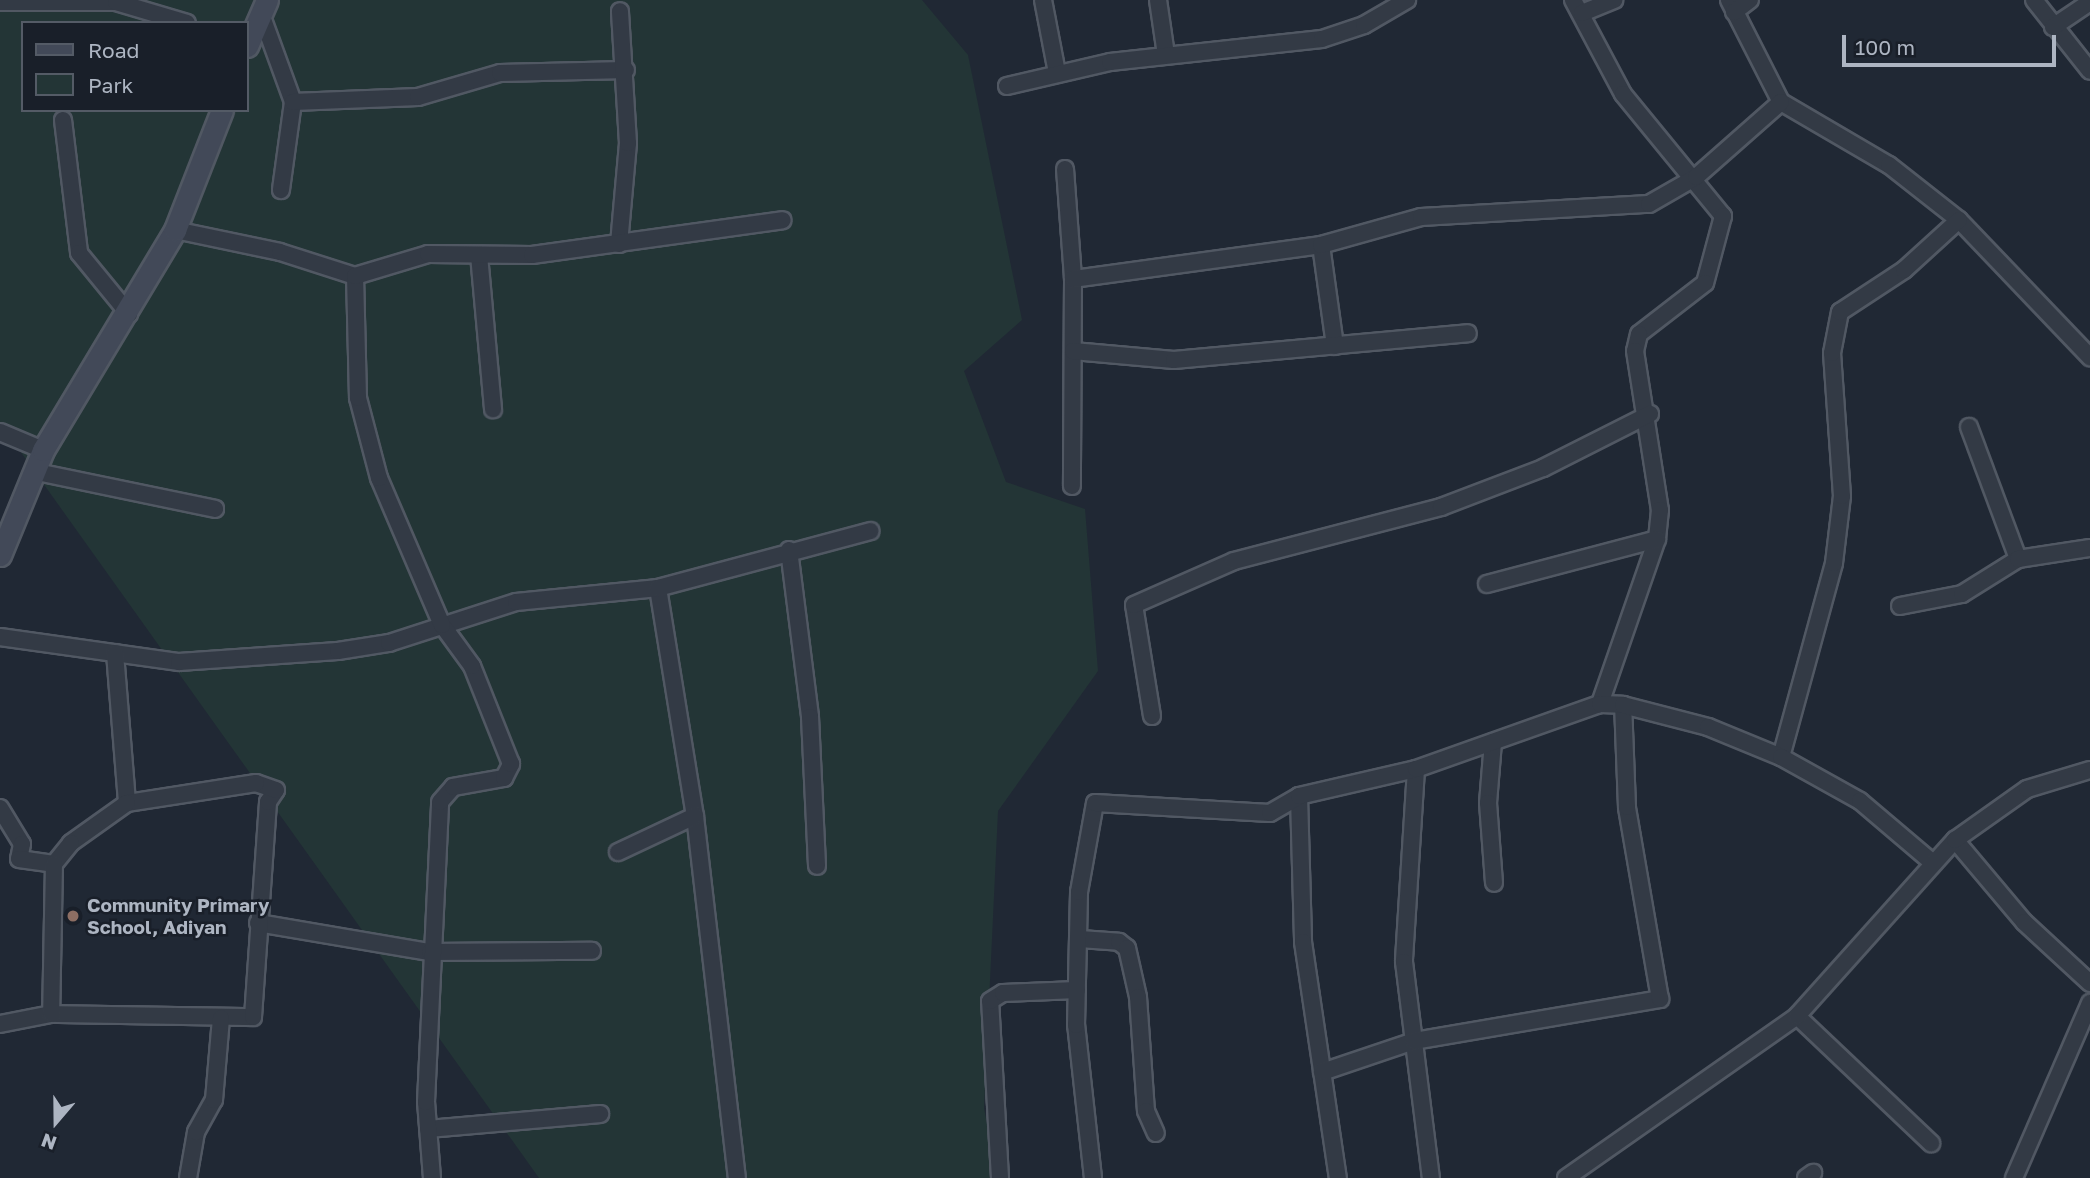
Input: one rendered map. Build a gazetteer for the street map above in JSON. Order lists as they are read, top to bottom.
{
  "places": ["Community Primary School, Adiyan"],
  "legend": ["Road", "Park"],
  "scale_bar": "100 m",
  "north": "bottom"
}
